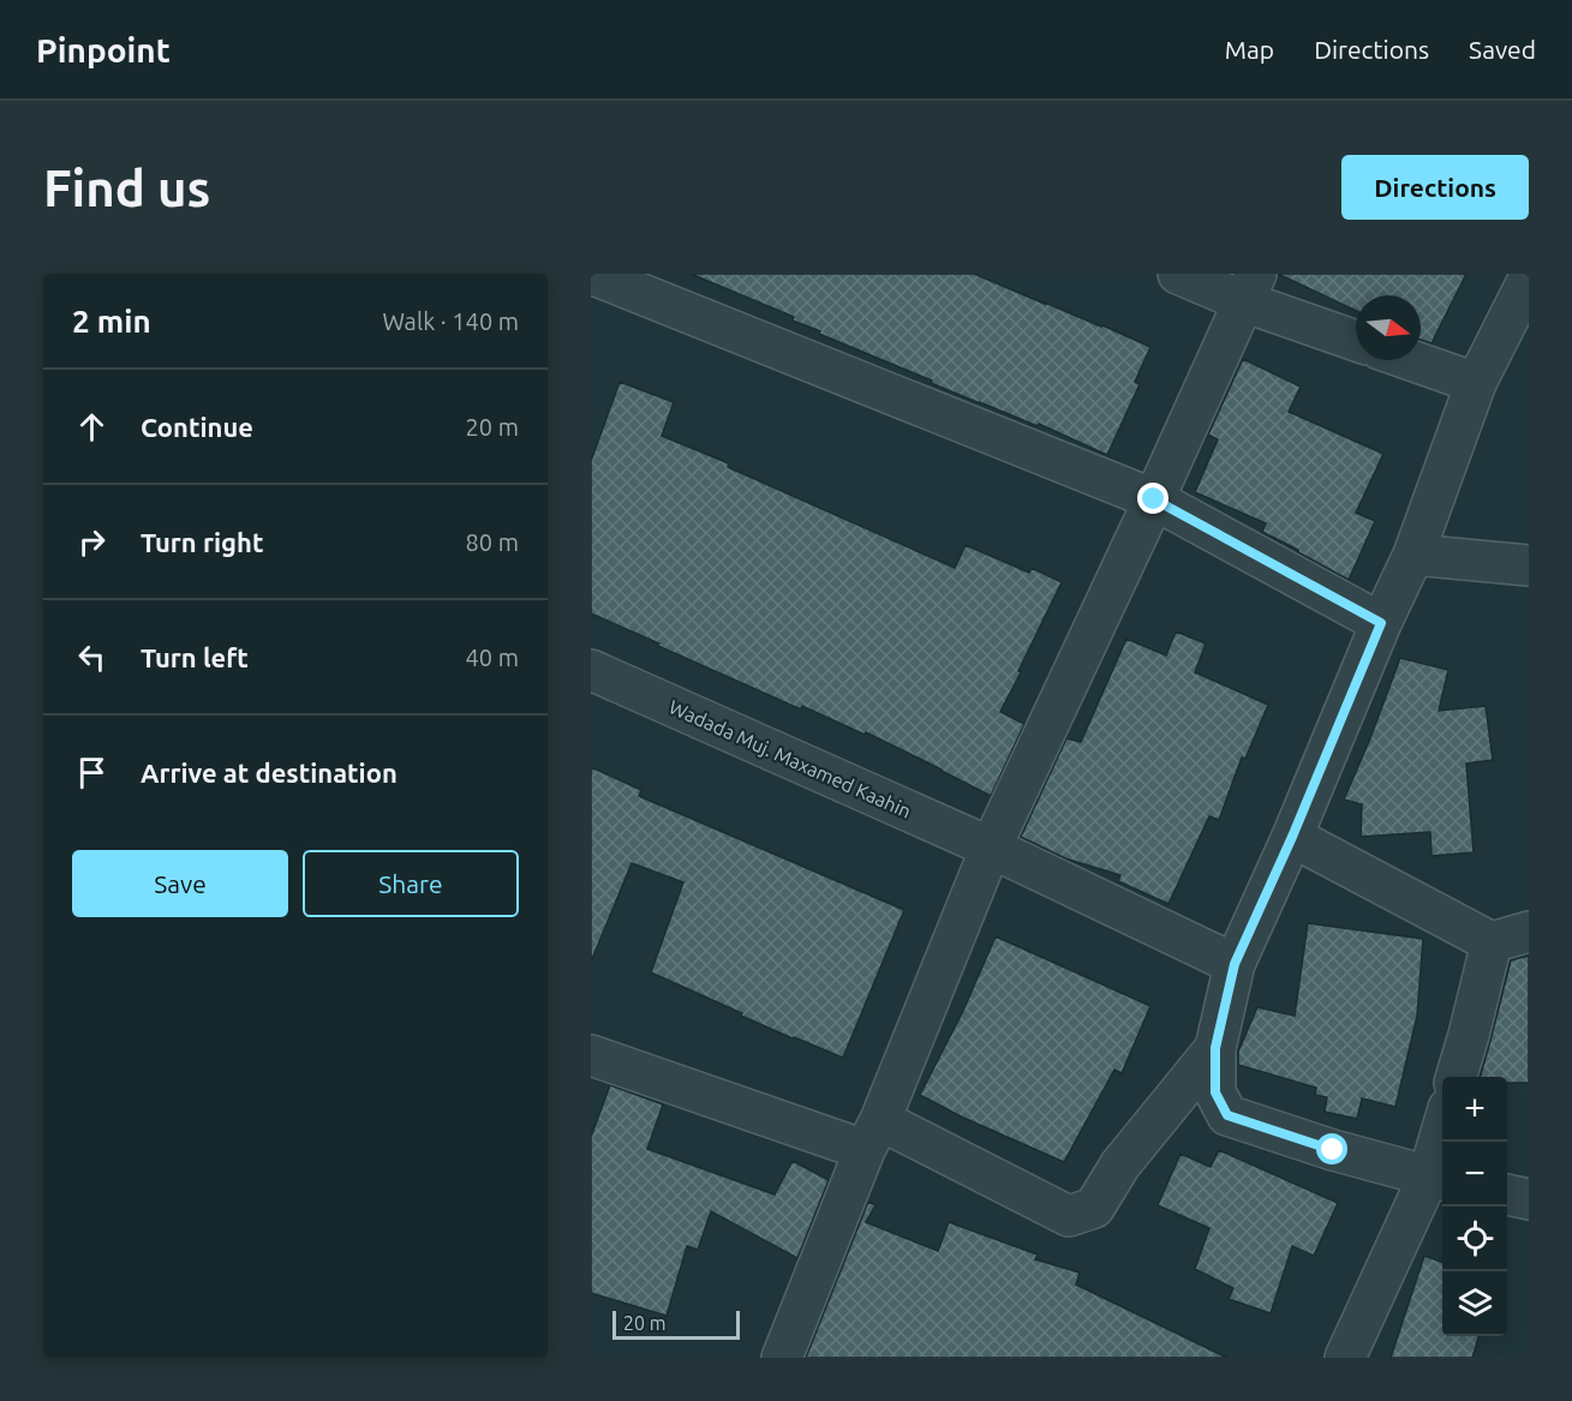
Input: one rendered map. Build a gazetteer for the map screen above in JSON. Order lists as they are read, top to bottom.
{
  "streets": {
    "street": ["Wadada Muj. Maxamed Kaahin"]
  },
  "scale_bar": "20 m",
  "north": "right",
  "page": {
    "header": "Pinpoint",
    "nav": ["Map", "Directions", "Saved"],
    "buttons": [
      "Directions",
      ["Save", "Share"]
    ],
    "title": "Find us",
    "heading": ["2 min", "Walk · 140 m"],
    "list": [
      ["Continue", "20 m"],
      ["Turn right", "80 m"],
      ["Turn left", "40 m"],
      "Arrive at destination"
    ],
    "map_buttons": ["+", "−"],
    "scale": "20 m"
  }
}
